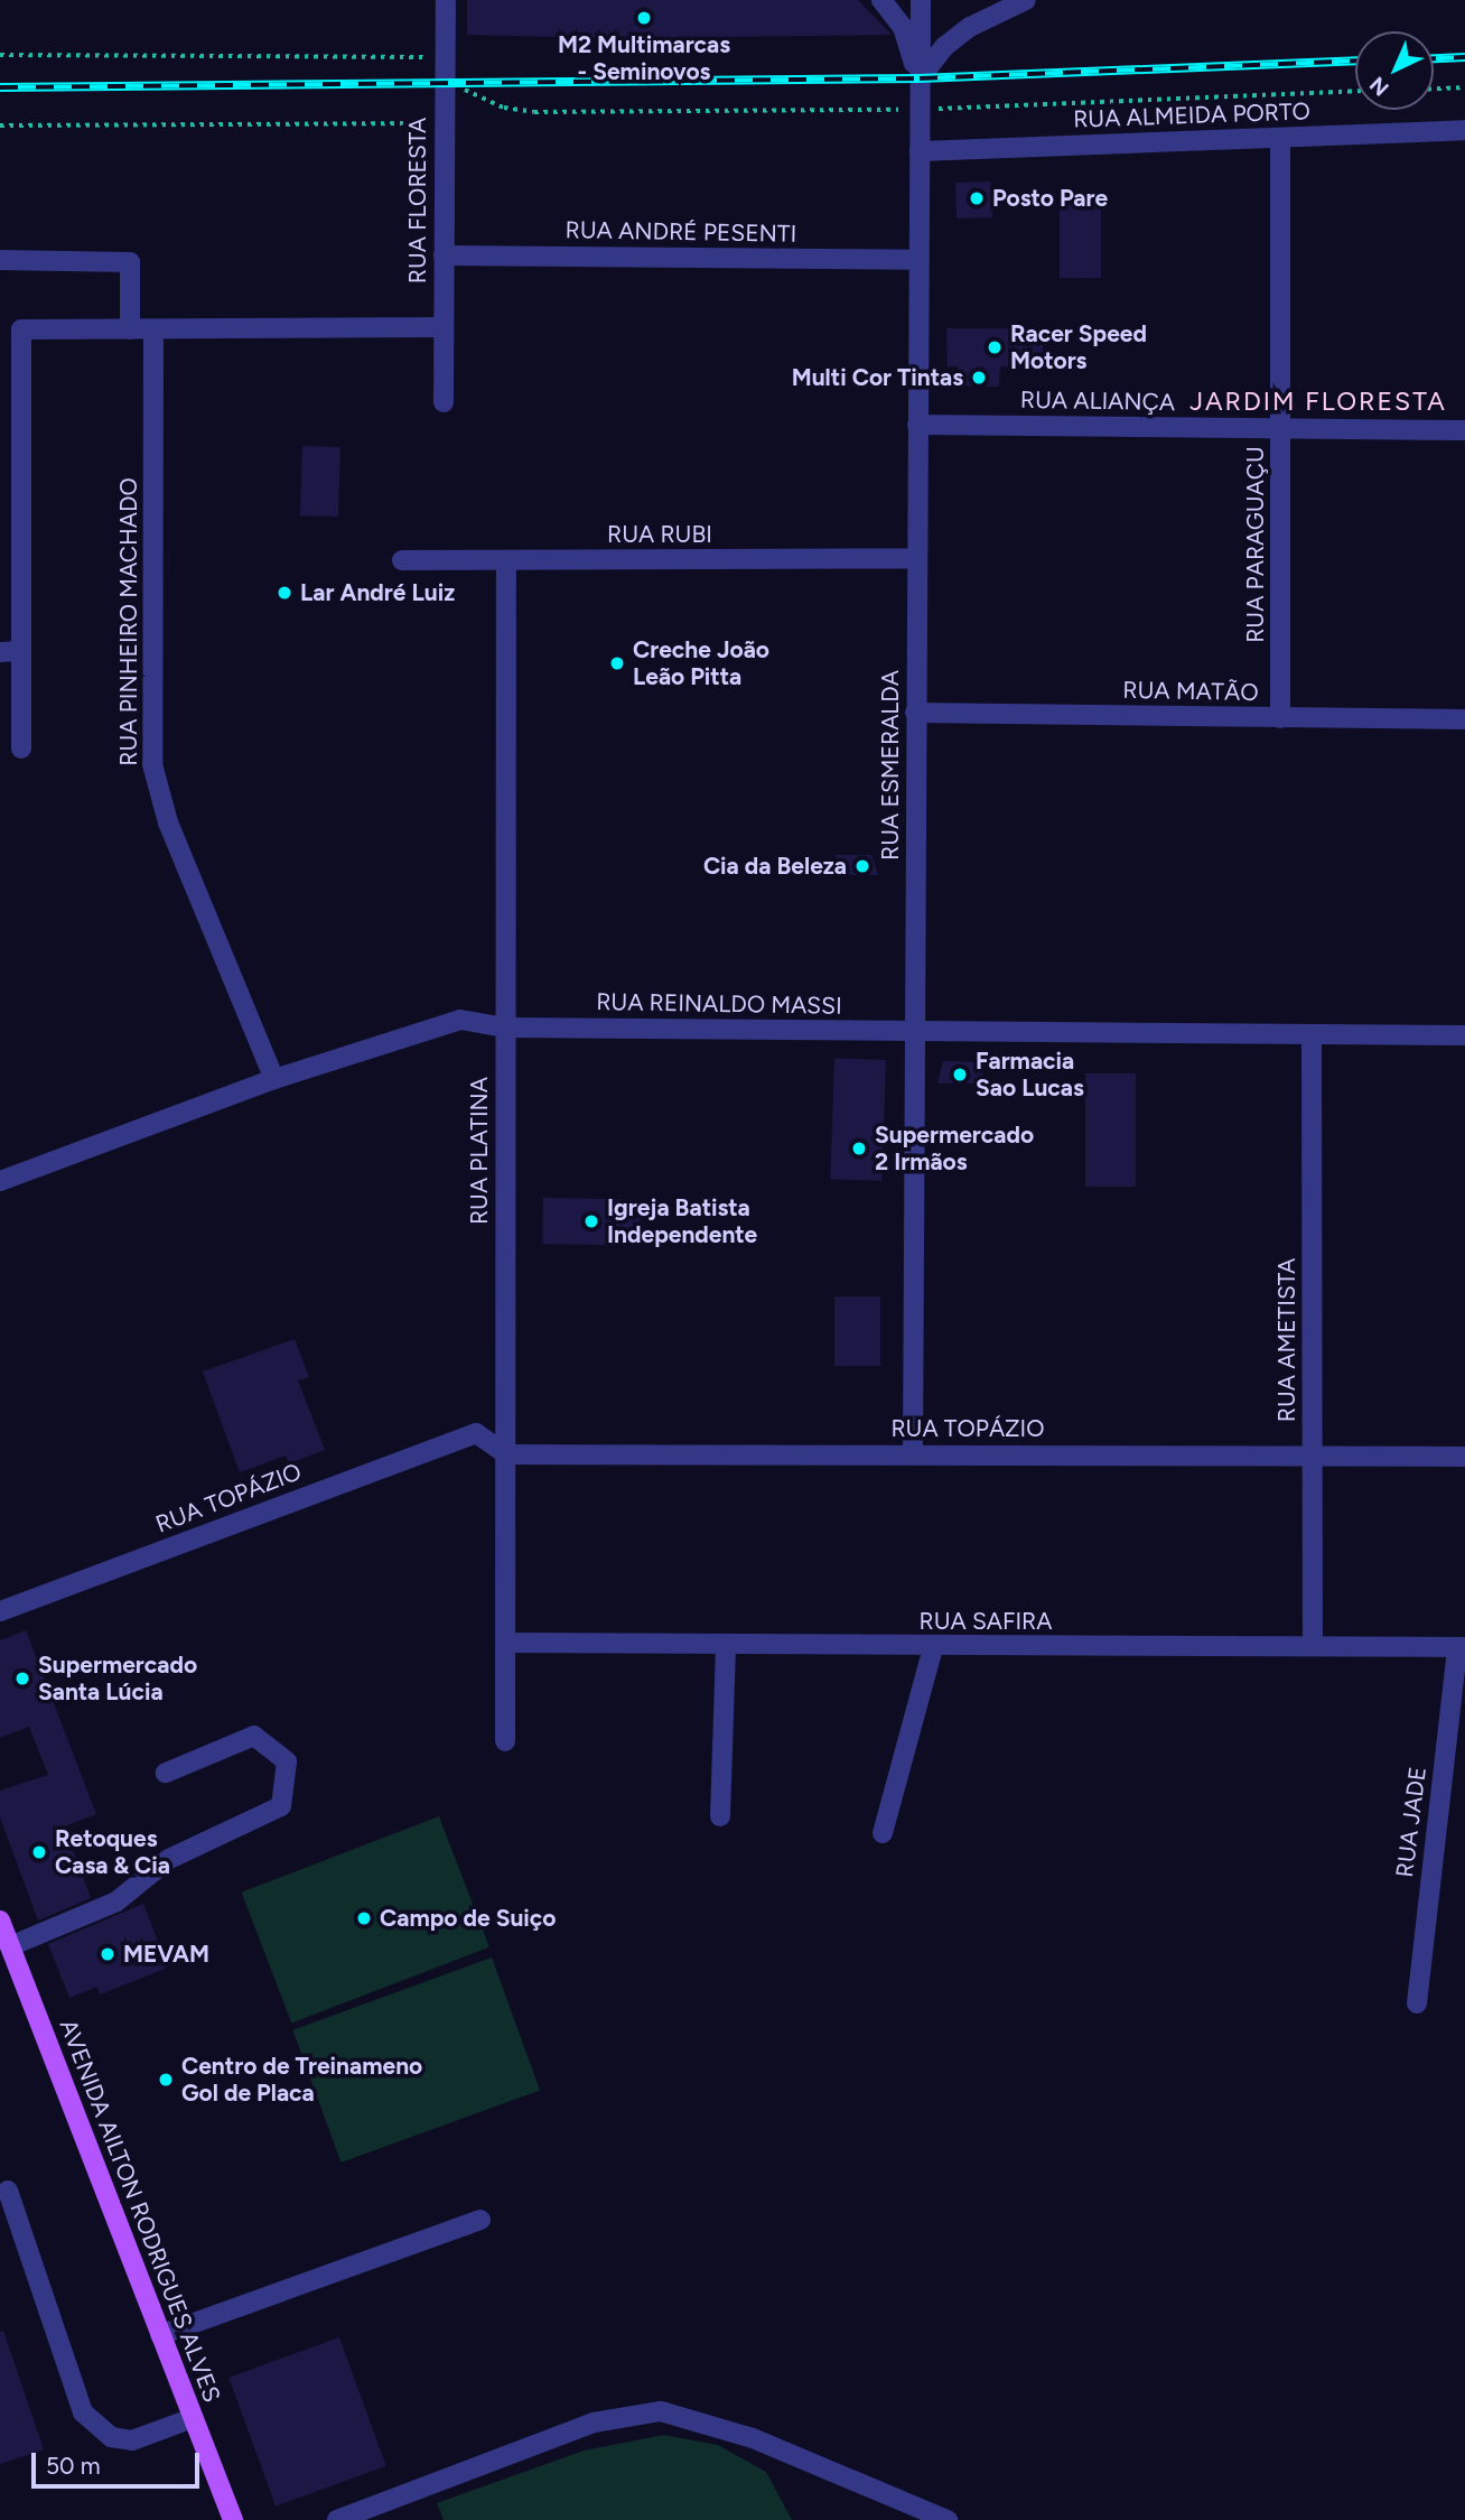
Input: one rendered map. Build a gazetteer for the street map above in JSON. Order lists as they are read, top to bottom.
{
  "streets": {
    "main road": ["AVENIDA AILTON RODRIGUES ALVES"],
    "street": [
      "RUA ALMEIDA PORTO",
      "RUA FLORESTA",
      "RUA ANDRÉ PESENTI",
      "RUA ALIANÇA",
      "RUA RUBI",
      "RUA PARAGUAÇU",
      "RUA PINHEIRO MACHADO",
      "RUA MATÃO",
      "RUA ESMERALDA",
      "RUA REINALDO MASSI",
      "RUA PLATINA",
      "RUA AMETISTA",
      "RUA TOPÁZIO",
      "RUA SAFIRA",
      "RUA JADE"
    ]
  },
  "crossings": [
    ["RUA ALMEIDA PORTO", "RUA PARAGUAÇU"],
    ["RUA ALMEIDA PORTO", "RUA ESMERALDA"],
    ["RUA FLORESTA", "RUA ANDRÉ PESENTI"],
    ["RUA ANDRÉ PESENTI", "RUA ESMERALDA"],
    ["RUA ALIANÇA", "RUA PARAGUAÇU"],
    ["RUA ALIANÇA", "RUA ESMERALDA"],
    ["RUA RUBI", "RUA ESMERALDA"],
    ["RUA RUBI", "RUA PLATINA"],
    ["RUA PARAGUAÇU", "RUA MATÃO"],
    ["RUA PINHEIRO MACHADO", "RUA REINALDO MASSI"],
    ["RUA MATÃO", "RUA ESMERALDA"],
    ["RUA ESMERALDA", "RUA REINALDO MASSI"],
    ["RUA ESMERALDA", "RUA TOPÁZIO"],
    ["RUA REINALDO MASSI", "RUA PLATINA"],
    ["RUA REINALDO MASSI", "RUA AMETISTA"],
    ["RUA PLATINA", "RUA TOPÁZIO"],
    ["RUA PLATINA", "RUA SAFIRA"],
    ["RUA AMETISTA", "RUA TOPÁZIO"],
    ["RUA AMETISTA", "RUA SAFIRA"],
    ["RUA SAFIRA", "RUA JADE"]
  ],
  "districts": ["JARDIM FLORESTA"],
  "places": [
    "M2 Multimarcas - Seminovos",
    "Posto Pare",
    "Racer Speed Motors",
    "Multi Cor Tintas",
    "Lar André Luiz",
    "Creche João Leão Pitta",
    "Cia da Beleza",
    "Farmacia Sao Lucas",
    "Supermercado 2 Irmãos",
    "Igreja Batista Independente",
    "Supermercado Santa Lúcia",
    "Retoques Casa & Cia",
    "Campo de Suiço",
    "MEVAM",
    "Centro de Treinameno Gol de Placa"
  ],
  "scale_bar": "50 m",
  "north": "bottom left"
}
